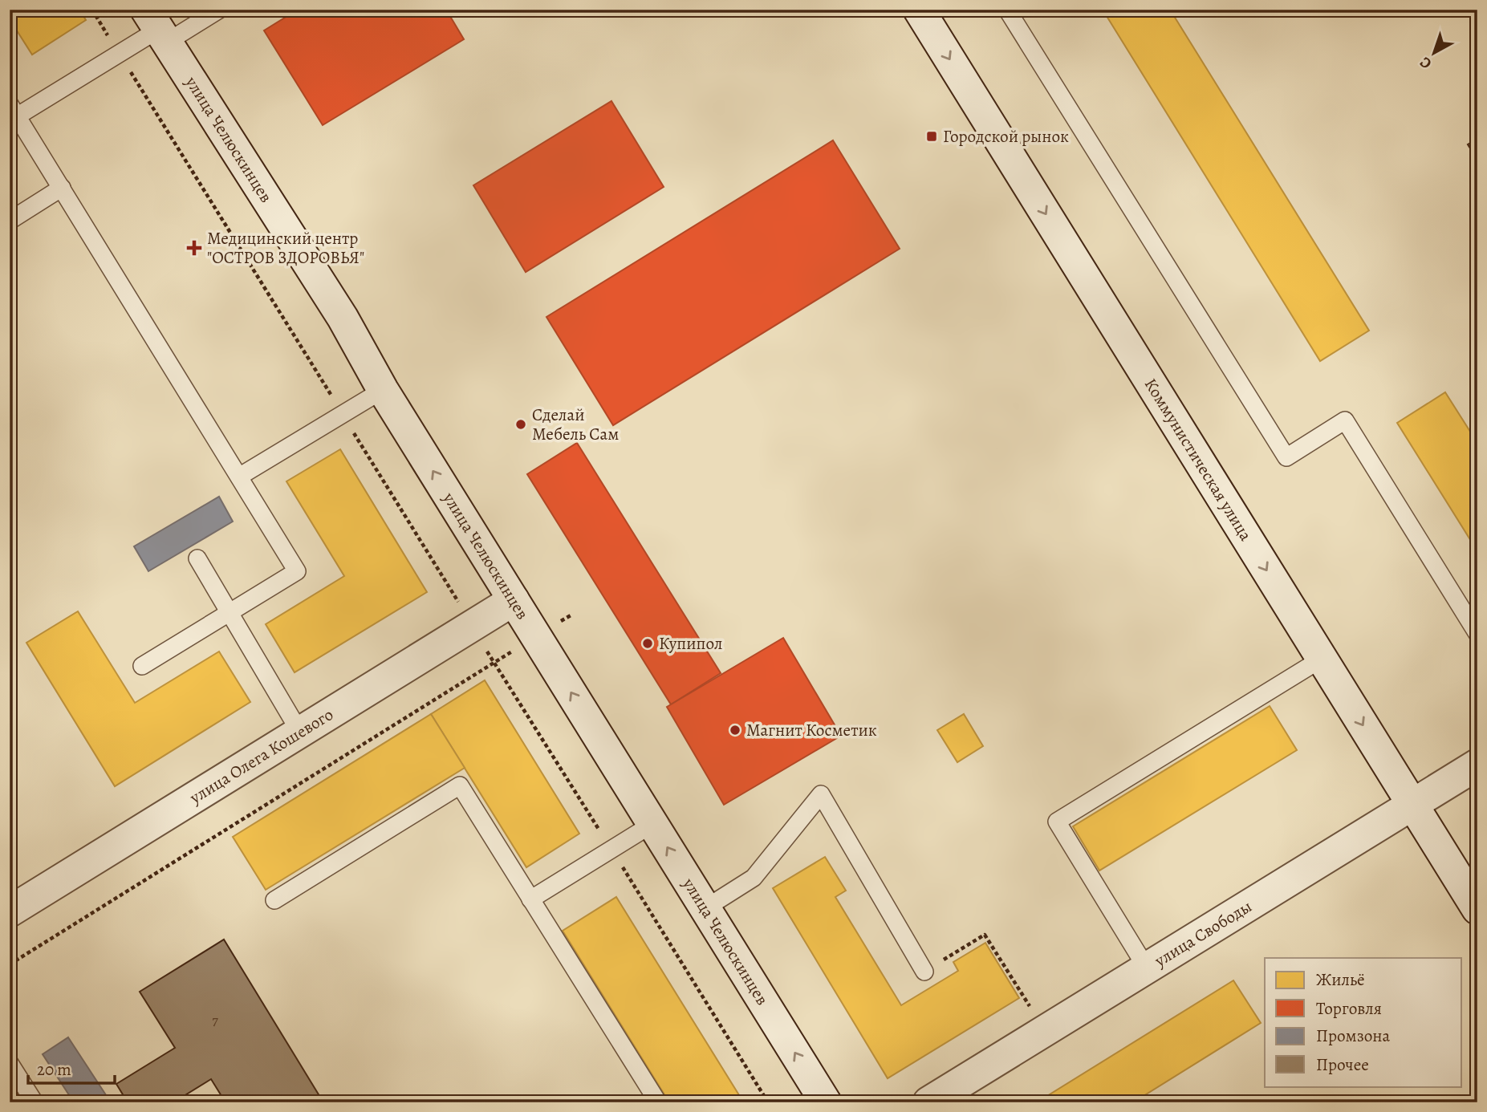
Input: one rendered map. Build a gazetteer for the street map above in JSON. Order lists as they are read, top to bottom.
{
  "streets": {
    "street": [
      "улица Челюскинцев",
      "Коммунистическая улица",
      "улица Олега Кошевого",
      "улица Свободы"
    ]
  },
  "crossings": [
    ["улица Челюскинцев", "улица Олега Кошевого"],
    ["Коммунистическая улица", "улица Свободы"]
  ],
  "one_way": ["улица Челюскинцев", "Коммунистическая улица"],
  "places": {
    "transit": ["Городской рынок"],
    "health": ["Медицинский центр \"ОСТРОВ ЗДОРОВЬЯ\""],
    "other": ["Сделай Мебель Сам", "Купипол", "Магнит Косметик"]
  },
  "house_numbers": ["7"],
  "legend": [
    "Жильё",
    "Торговля",
    "Промзона",
    "Прочее"
  ],
  "scale_bar": "20 m",
  "north": "bottom left"
}
